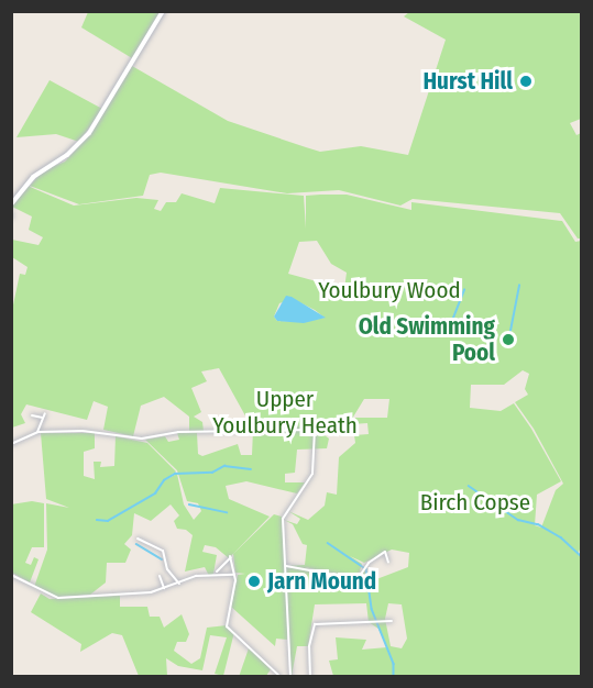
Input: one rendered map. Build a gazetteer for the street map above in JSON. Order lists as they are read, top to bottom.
{
  "parks": ["Youlbury Wood", "Upper Youlbury Heath", "Birch Copse"],
  "places": ["Hurst Hill", "Old Swimming Pool", "Jarn Mound"]
}
